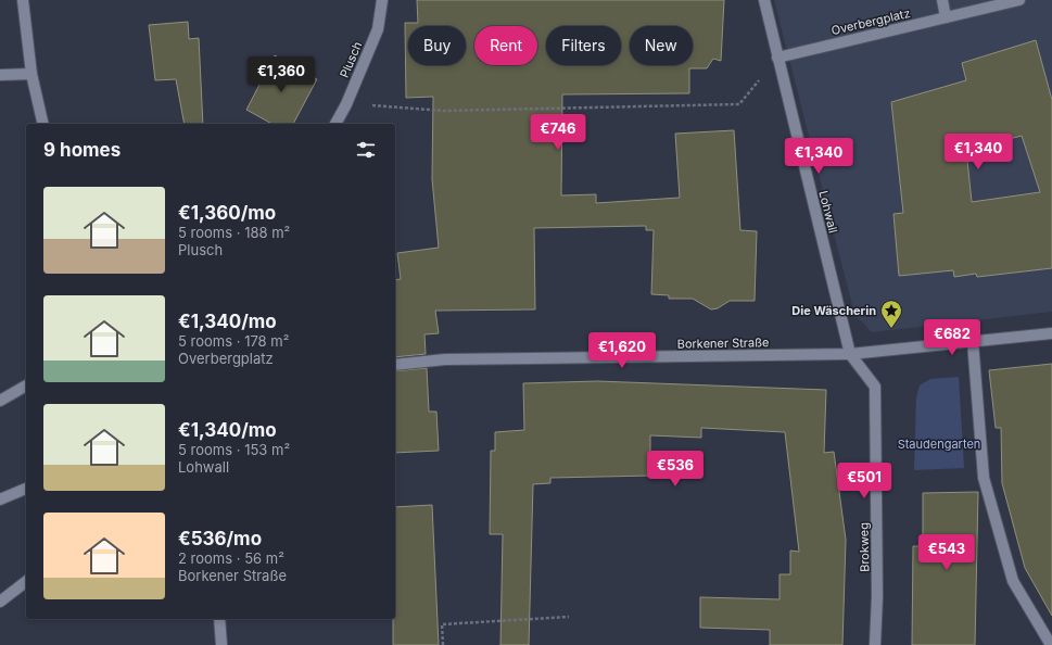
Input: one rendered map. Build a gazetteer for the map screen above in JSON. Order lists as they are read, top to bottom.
{
  "streets": {
    "street": [
      "Overbergplatz",
      "Plusch",
      "Lohwall",
      "Borkener Straße",
      "Brokweg"
    ]
  },
  "crossings": [
    ["Overbergplatz", "Lohwall"],
    ["Lohwall", "Borkener Straße"],
    ["Lohwall", "Brokweg"],
    ["Borkener Straße", "Brokweg"]
  ],
  "parks": ["Staudengarten"],
  "places": {
    "place": ["Die Wäscherin"]
  },
  "page": {
    "chip": [
      "Buy",
      "Rent",
      "Filters",
      "New"
    ],
    "price": [
      "€1,360",
      "€746",
      "€1,340",
      "€1,340",
      "€682",
      "€1,620",
      "€536",
      "€501",
      "€543"
    ],
    "heading": "9 homes",
    "list": [
      {
        "name": "€1,360/mo",
        "note": "5 rooms · 188 m² · Plusch"
      },
      {
        "name": "€1,340/mo",
        "note": "5 rooms · 178 m² · Overbergplatz"
      },
      {
        "name": "€1,340/mo",
        "note": "5 rooms · 153 m² · Lohwall"
      },
      {
        "name": "€536/mo",
        "note": "2 rooms · 56 m² · Borkener Straße"
      }
    ]
  }
}
